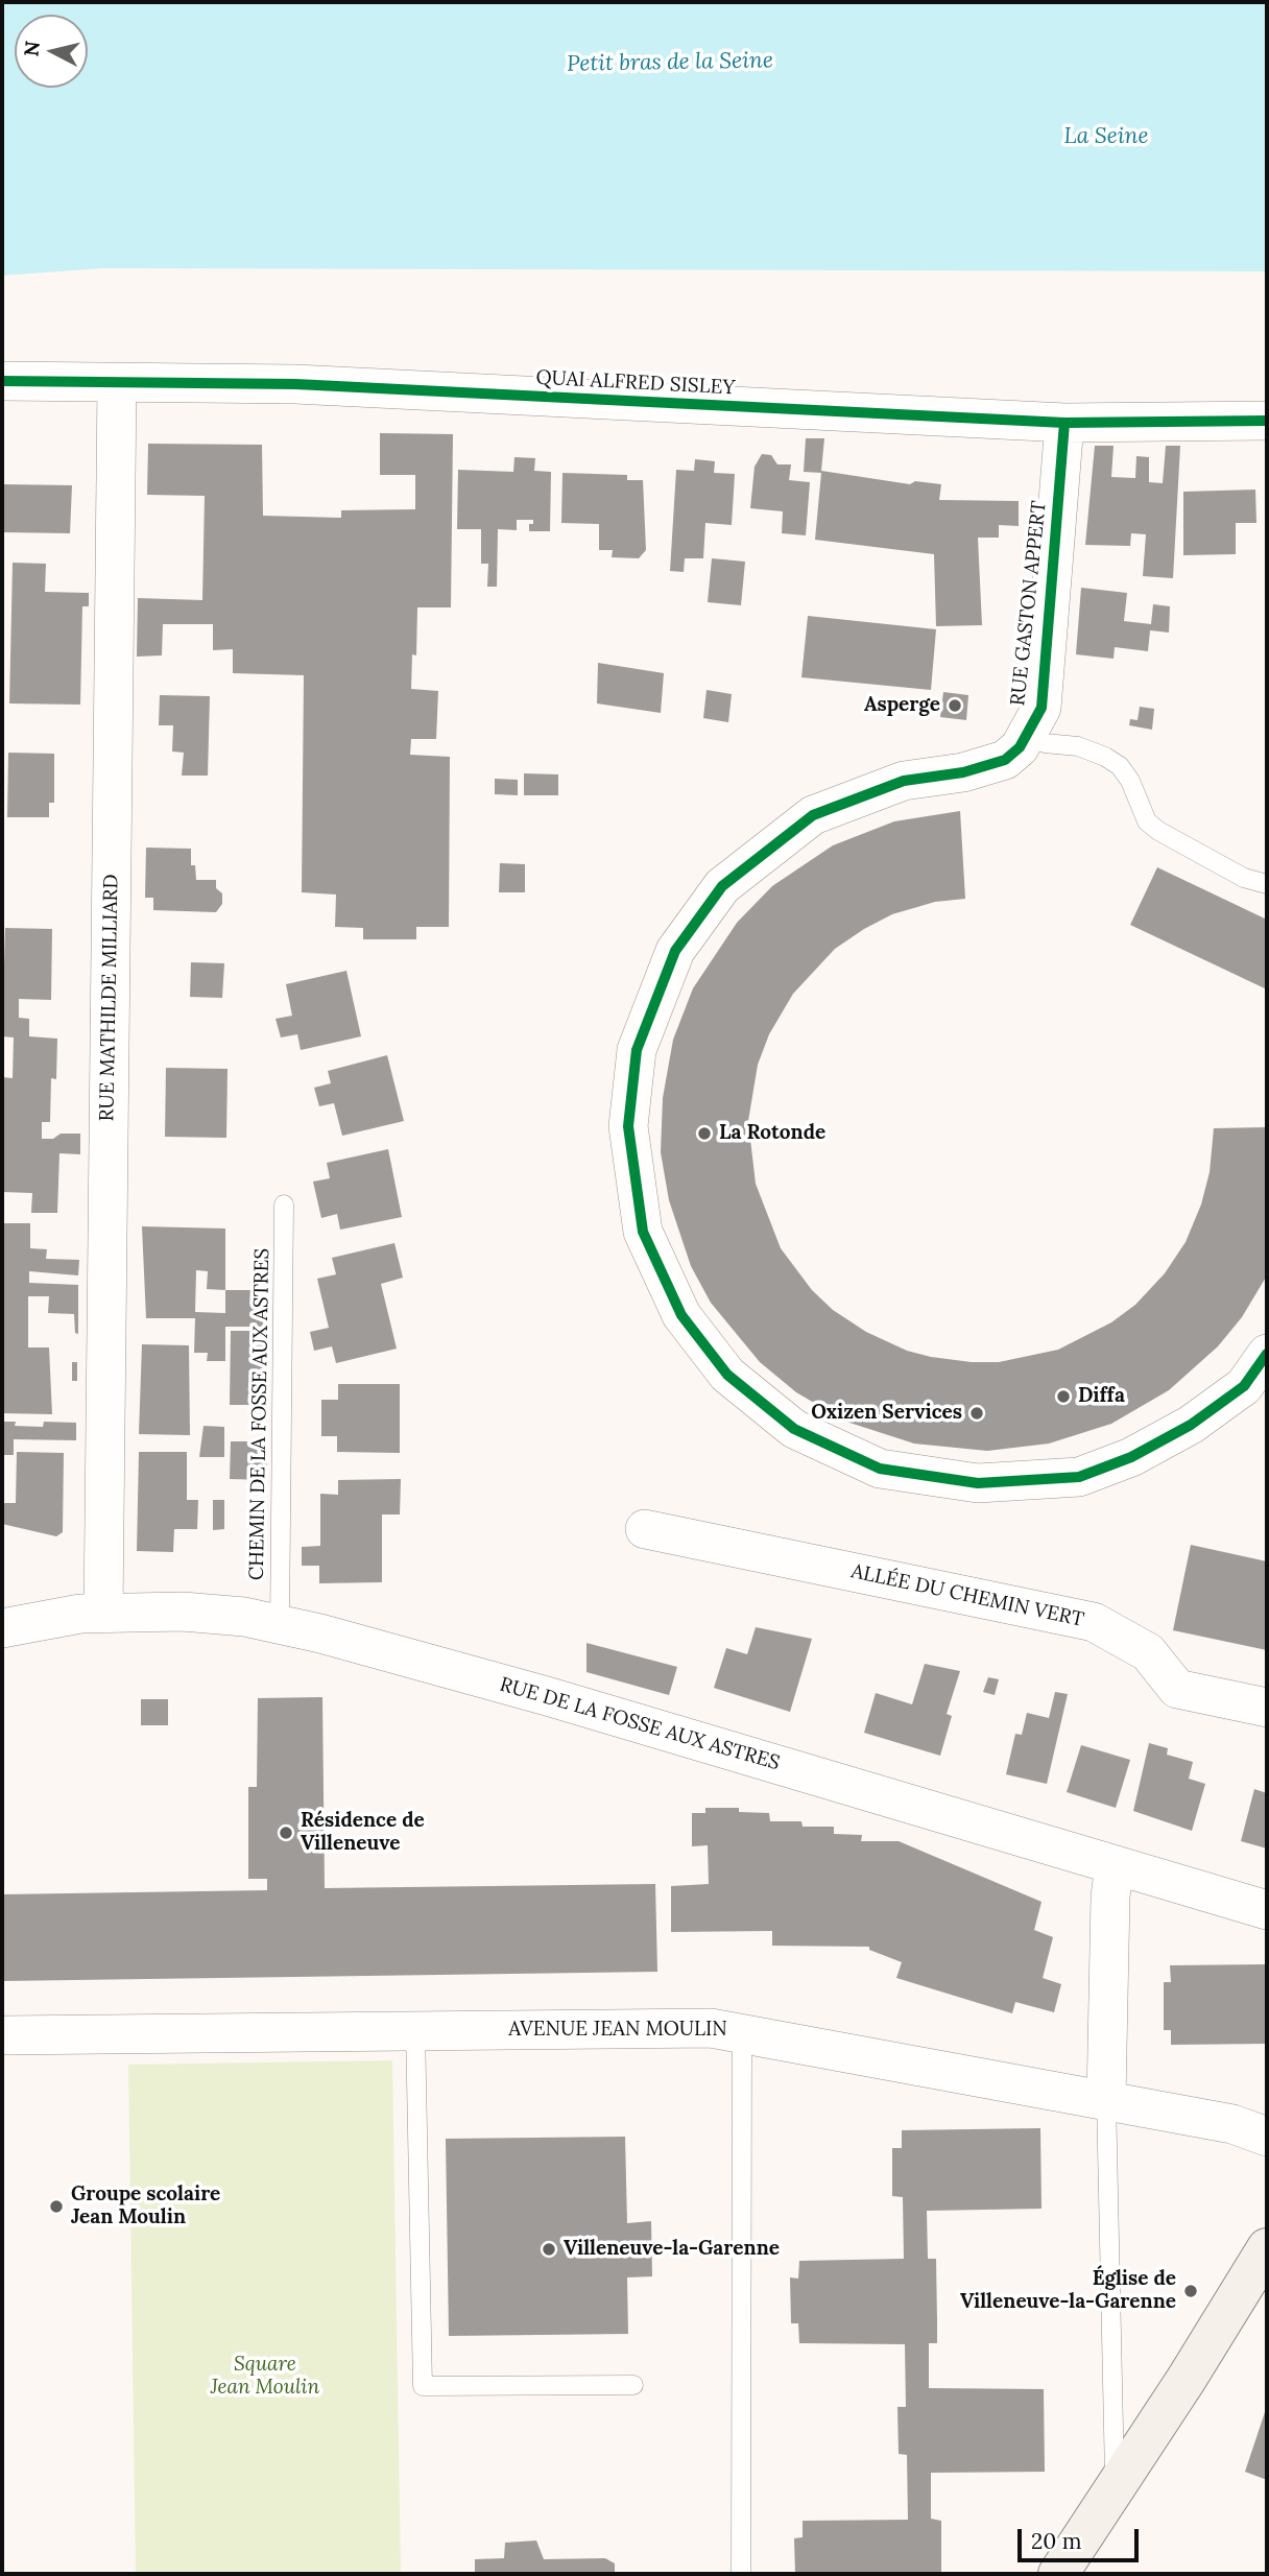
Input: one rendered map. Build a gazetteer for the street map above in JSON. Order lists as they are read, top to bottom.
{
  "streets": {
    "street": [
      "QUAI ALFRED SISLEY",
      "RUE GASTON APPERT",
      "RUE MATHILDE MILLIARD",
      "ALLÉE DU CHEMIN VERT",
      "RUE DE LA FOSSE AUX ASTRES",
      "AVENUE JEAN MOULIN"
    ],
    "lane": ["CHEMIN DE LA FOSSE AUX ASTRES"]
  },
  "crossings": [
    ["QUAI ALFRED SISLEY", "RUE GASTON APPERT"],
    ["QUAI ALFRED SISLEY", "RUE MATHILDE MILLIARD"],
    ["RUE MATHILDE MILLIARD", "RUE DE LA FOSSE AUX ASTRES"],
    ["CHEMIN DE LA FOSSE AUX ASTRES", "RUE DE LA FOSSE AUX ASTRES"]
  ],
  "water": ["Petit bras de la Seine", "La Seine"],
  "parks": ["Square Jean Moulin"],
  "places": [
    "Asperge",
    "La Rotonde",
    "Diffa",
    "Oxizen Services",
    "Résidence de Villeneuve",
    "Groupe scolaire Jean Moulin",
    "Villeneuve-la-Garenne",
    "Église de Villeneuve-la-Garenne"
  ],
  "scale_bar": "20 m",
  "north": "left"
}
